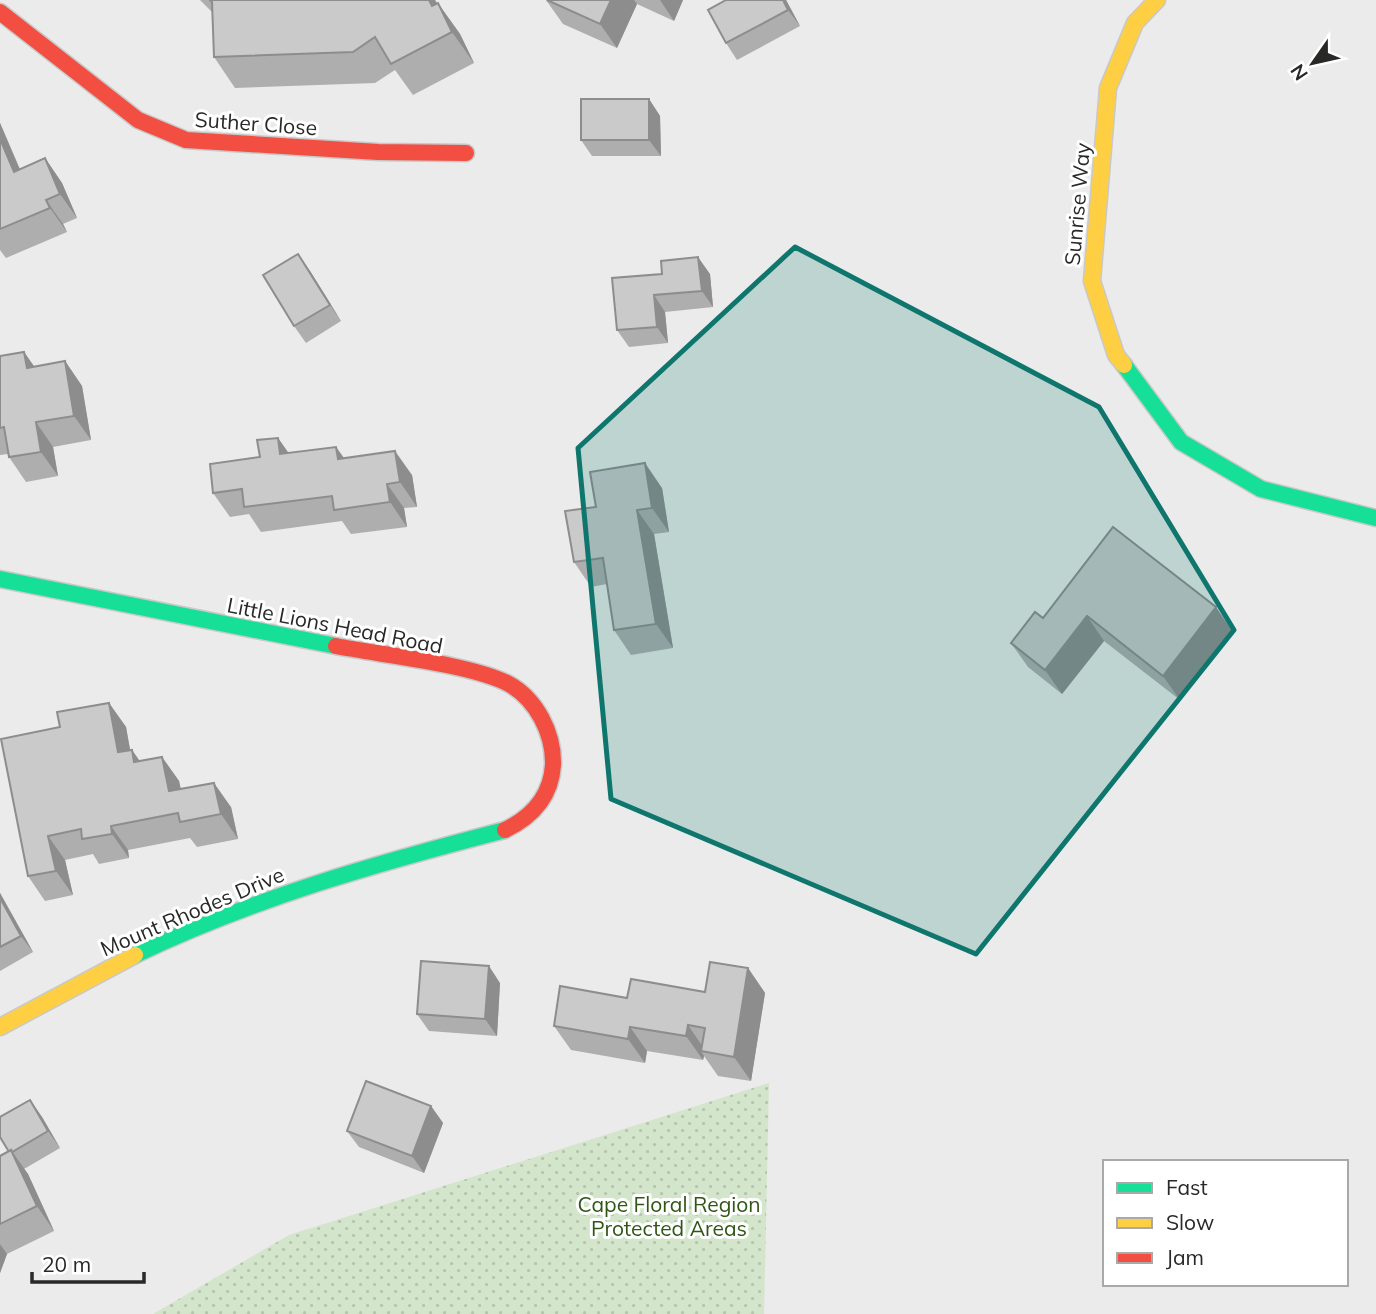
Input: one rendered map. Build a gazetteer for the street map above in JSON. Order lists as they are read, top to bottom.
{
  "streets": {
    "street": [
      "Suther Close",
      "Sunrise Way",
      "Little Lions Head Road",
      "Mount Rhodes Drive"
    ]
  },
  "crossings": [
    ["Little Lions Head Road", "Mount Rhodes Drive"]
  ],
  "parks": ["Cape Floral Region Protected Areas"],
  "legend": ["Fast", "Slow", "Jam"],
  "scale_bar": "20 m",
  "north": "bottom left"
}
